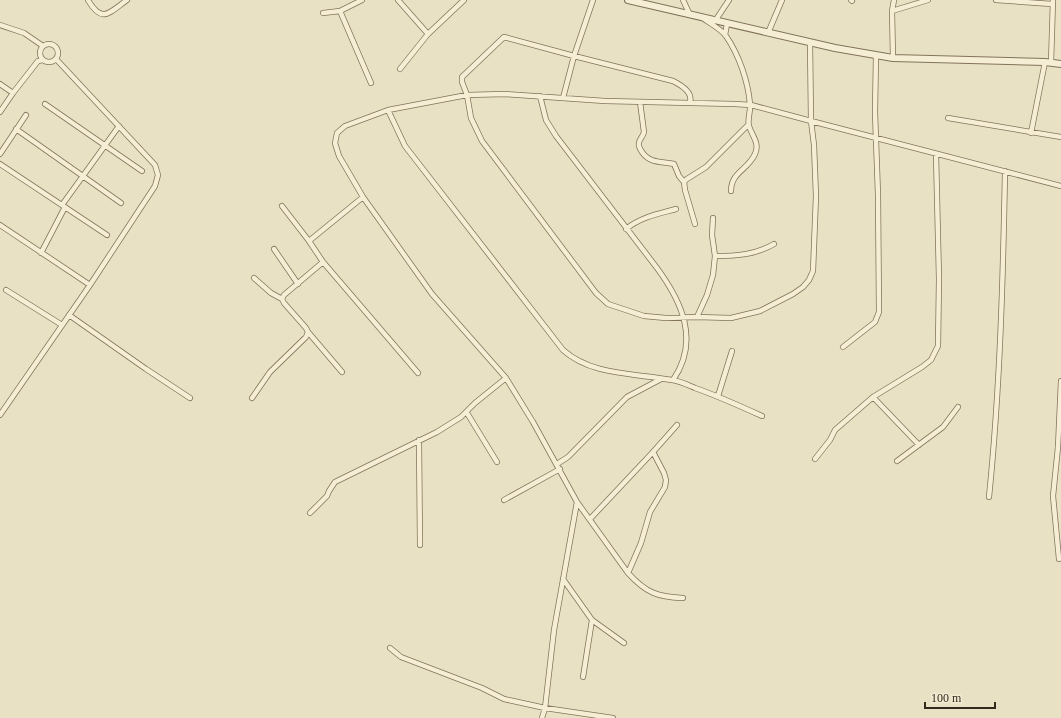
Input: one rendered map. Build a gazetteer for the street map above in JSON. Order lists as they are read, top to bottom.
{
  "scale_bar": "100 m"
}
